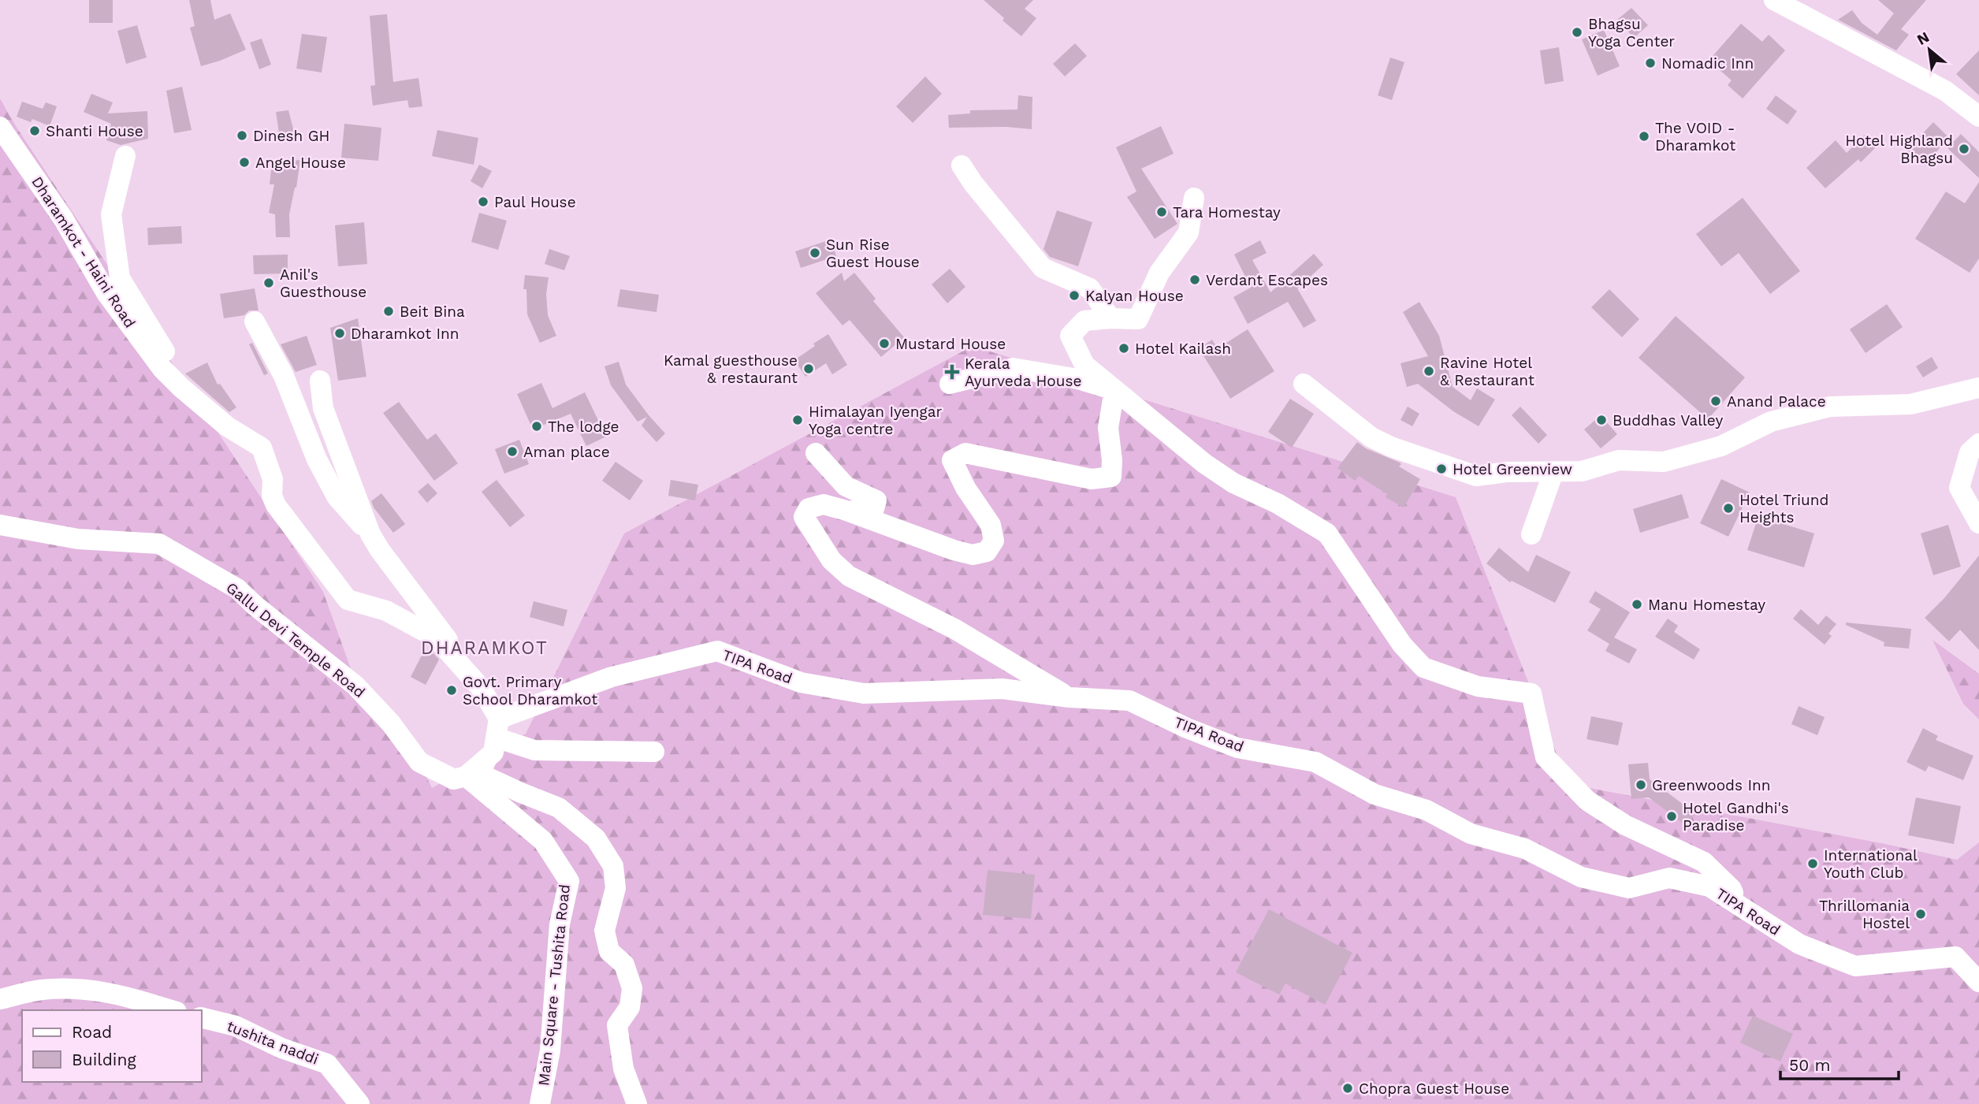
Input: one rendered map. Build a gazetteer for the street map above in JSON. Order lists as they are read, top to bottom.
{
  "streets": {
    "street": [
      "Dharamkot - Haini Road",
      "Gallu Devi Temple Road",
      "TIPA Road",
      "Main Square - Tushita Road",
      "tushita naddi"
    ]
  },
  "crossings": [
    ["Dharamkot - Haini Road", "TIPA Road"],
    ["Gallu Devi Temple Road", "Main Square - Tushita Road"]
  ],
  "districts": ["DHARAMKOT"],
  "places": {
    "other": [
      "Bhagsu Yoga Center",
      "Nomadic Inn",
      "Shanti House",
      "Dinesh GH",
      "The VOID - Dharamkot",
      "Hotel Highland Bhagsu",
      "Angel House",
      "Paul House",
      "Tara Homestay",
      "Sun Rise Guest House",
      "Verdant Escapes",
      "Anil's Guesthouse",
      "Kalyan House",
      "Beit Bina",
      "Dharamkot Inn",
      "Mustard House",
      "Hotel Kailash",
      "Kamal guesthouse & restaurant",
      "Ravine Hotel & Restaurant",
      "Anand Palace",
      "Himalayan Iyengar Yoga centre",
      "Buddhas Valley",
      "The lodge",
      "Aman place",
      "Hotel Greenview",
      "Hotel Triund Heights",
      "Manu Homestay",
      "Govt. Primary School Dharamkot",
      "Greenwoods Inn",
      "Hotel Gandhi's Paradise",
      "International Youth Club",
      "Thrillomania Hostel",
      "Chopra Guest House"
    ],
    "health": ["Kerala Ayurveda House"]
  },
  "legend": ["Road", "Building"],
  "scale_bar": "50 m",
  "north": "top left"
}
